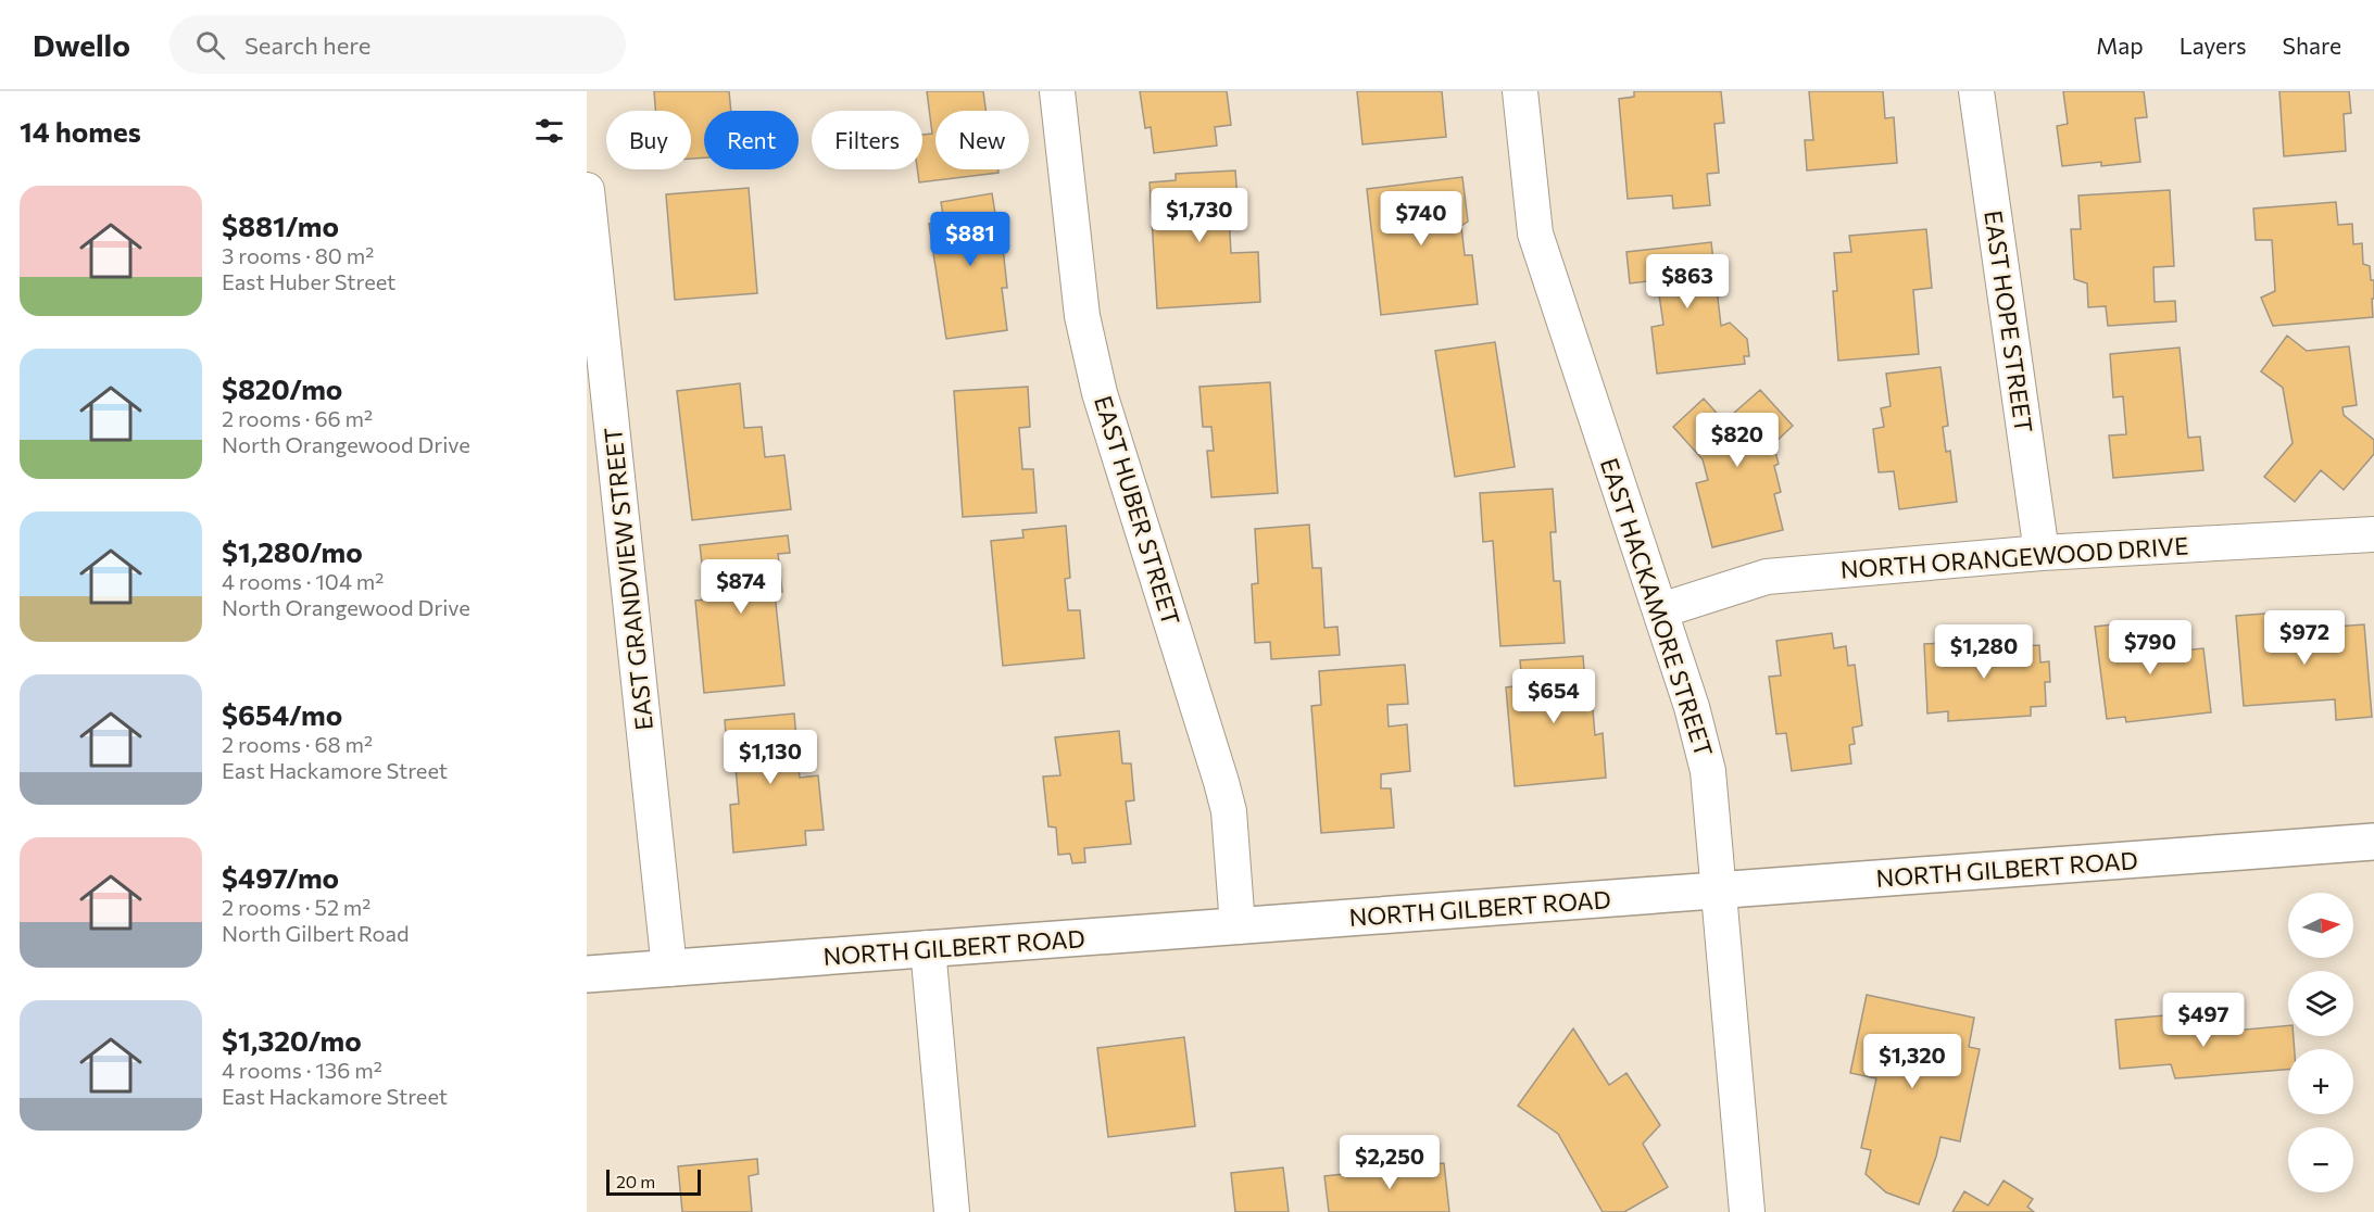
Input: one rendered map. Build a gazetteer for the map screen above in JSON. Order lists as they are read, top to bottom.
{
  "streets": {
    "main road": ["NORTH GILBERT ROAD"],
    "street": [
      "EAST HOPE STREET",
      "EAST HUBER STREET",
      "NORTH ORANGEWOOD DRIVE",
      "EAST GRANDVIEW STREET",
      "EAST HACKAMORE STREET"
    ]
  },
  "crossings": [
    ["EAST HOPE STREET", "NORTH ORANGEWOOD DRIVE"],
    ["EAST HUBER STREET", "NORTH GILBERT ROAD"],
    ["NORTH ORANGEWOOD DRIVE", "EAST HACKAMORE STREET"],
    ["EAST GRANDVIEW STREET", "NORTH GILBERT ROAD"],
    ["EAST HACKAMORE STREET", "NORTH GILBERT ROAD"]
  ],
  "scale_bar": "20 m",
  "north": "right",
  "page": {
    "header": "Dwello",
    "search": "Search here",
    "nav": ["Map", "Layers", "Share"],
    "heading": "14 homes",
    "chip": [
      "Buy",
      "Rent",
      "Filters",
      "New"
    ],
    "list": [
      {
        "name": "$881/mo",
        "note": "3 rooms · 80 m² · East Huber Street"
      },
      {
        "name": "$820/mo",
        "note": "2 rooms · 66 m² · North Orangewood Drive"
      },
      {
        "name": "$1,280/mo",
        "note": "4 rooms · 104 m² · North Orangewood Drive"
      },
      {
        "name": "$654/mo",
        "note": "2 rooms · 68 m² · East Hackamore Street"
      },
      {
        "name": "$497/mo",
        "note": "2 rooms · 52 m² · North Gilbert Road"
      },
      {
        "name": "$1,320/mo",
        "note": "4 rooms · 136 m² · East Hackamore Street"
      }
    ],
    "price": [
      "$1,730",
      "$740",
      "$881",
      "$863",
      "$820",
      "$874",
      "$972",
      "$790",
      "$1,280",
      "$654",
      "$1,130",
      "$497",
      "$1,320",
      "$2,250"
    ],
    "map_buttons": ["+", "−"],
    "scale": "20 m"
  }
}
